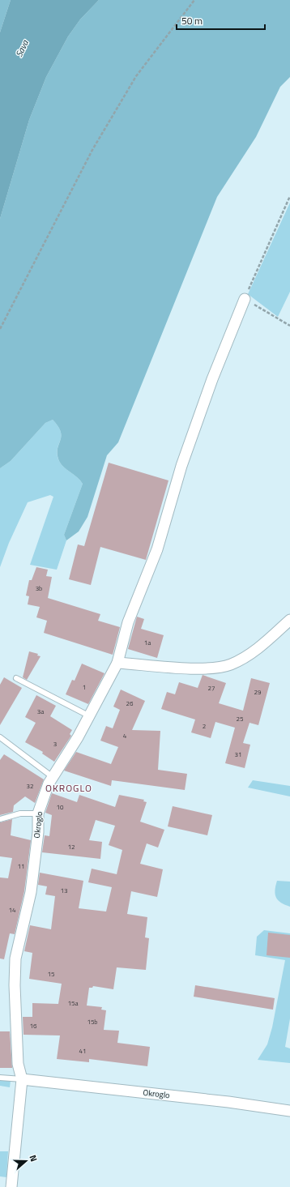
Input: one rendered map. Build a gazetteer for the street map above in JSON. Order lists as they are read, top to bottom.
{
  "streets": {
    "street": ["Okroglo"]
  },
  "districts": ["OKROGLO"],
  "water": ["Sava"],
  "house_numbers": [
    "3b",
    "1a",
    "1",
    "27",
    "29",
    "26",
    "3a",
    "25",
    "2",
    "4",
    "3",
    "31",
    "32",
    "10",
    "12",
    "11",
    "13",
    "14",
    "15",
    "15a",
    "15b",
    "16",
    "41"
  ],
  "scale_bar": "50 m",
  "north": "right"
}
